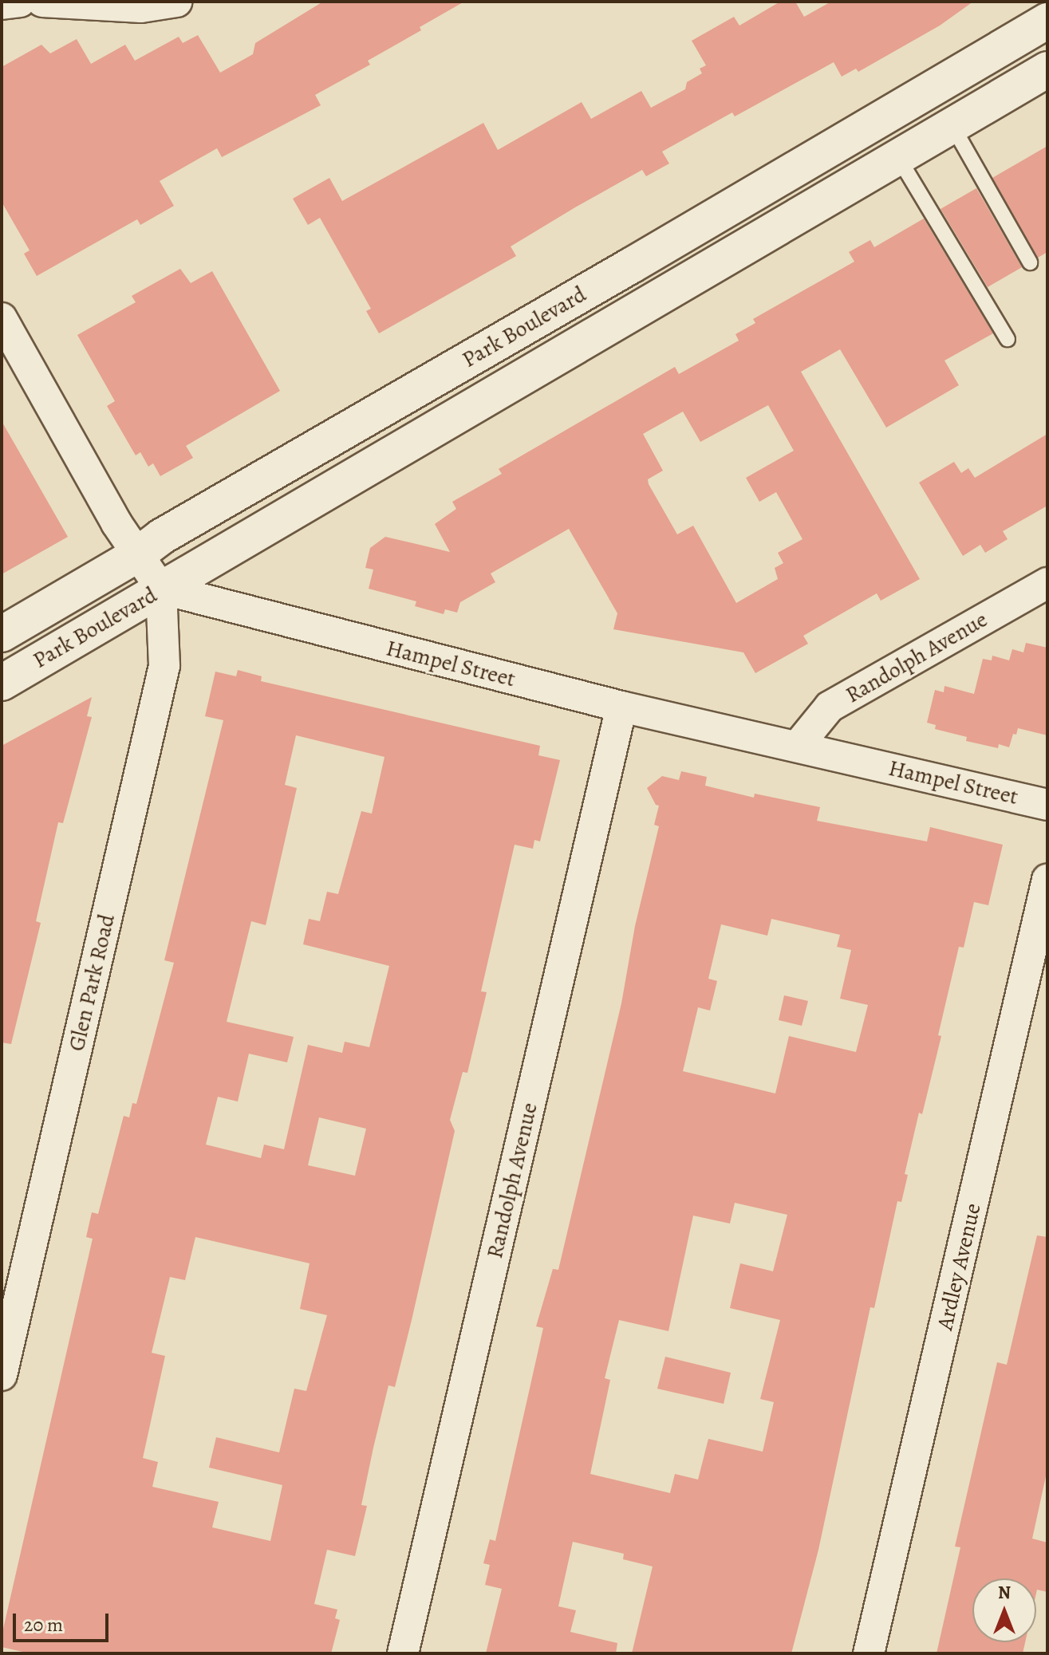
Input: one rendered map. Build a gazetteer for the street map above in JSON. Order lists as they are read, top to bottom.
{
  "streets": {
    "main road": ["Park Boulevard"],
    "street": [
      "Randolph Avenue",
      "Hampel Street",
      "Glen Park Road",
      "Ardley Avenue"
    ]
  },
  "crossings": [
    ["Park Boulevard", "Hampel Street"],
    ["Park Boulevard", "Glen Park Road"],
    ["Randolph Avenue", "Hampel Street"],
    ["Hampel Street", "Glen Park Road"]
  ],
  "scale_bar": "20 m",
  "north": "top"
}
